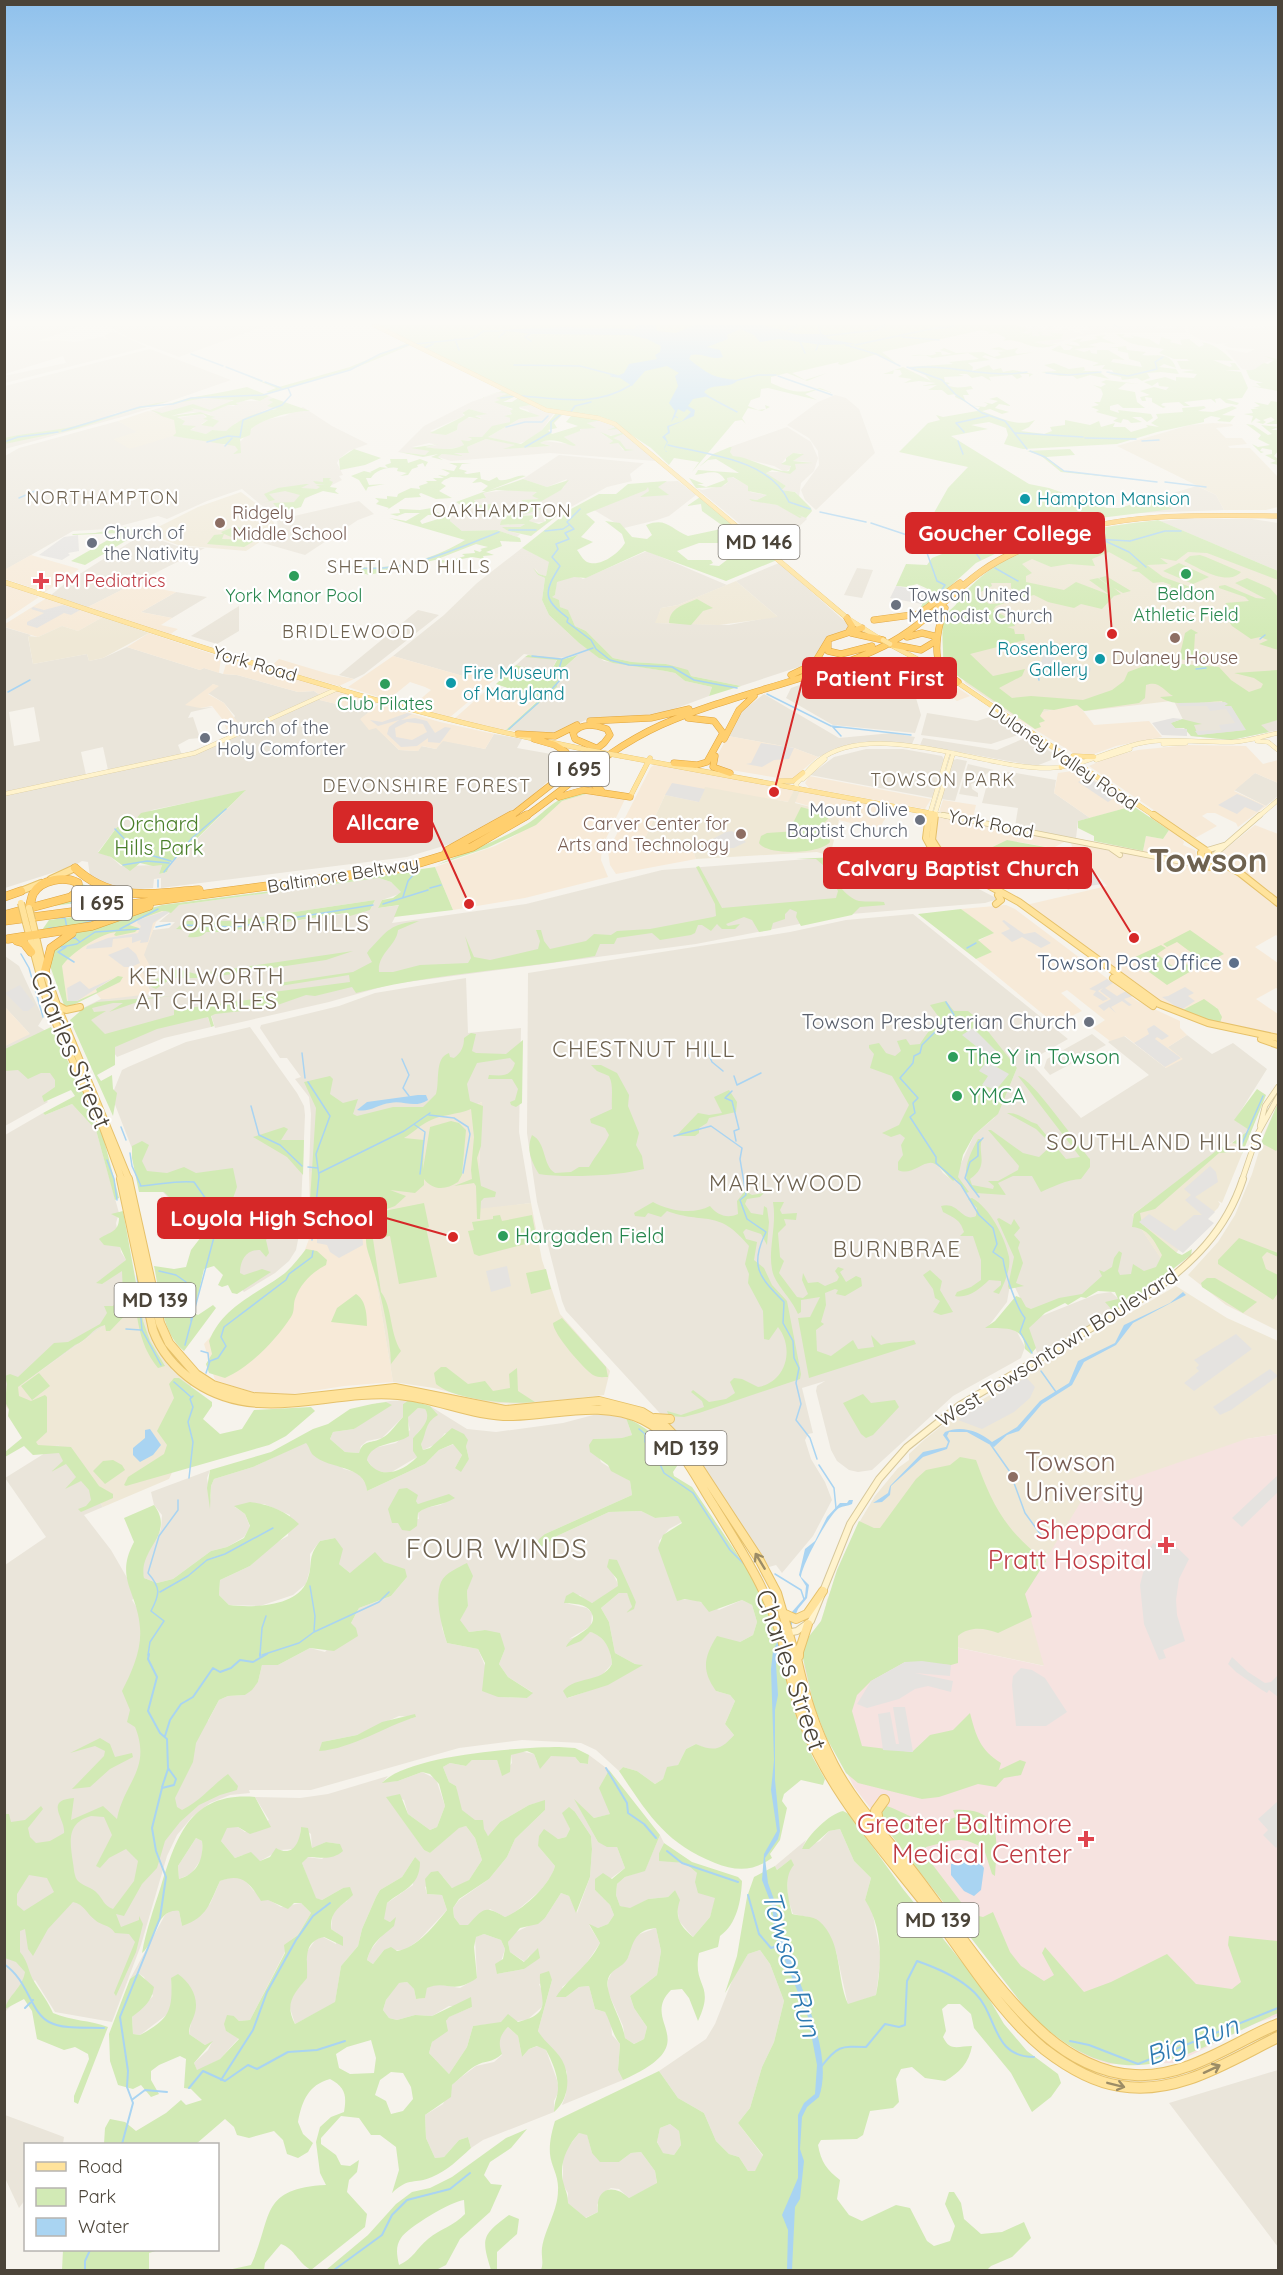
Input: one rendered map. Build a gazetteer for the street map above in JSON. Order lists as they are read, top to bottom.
{
  "streets": {
    "highway": ["I 695", "Baltimore Beltway"],
    "main road": [
      "MD 146",
      "York Road",
      "Dulaney Valley Road",
      "Charles Street",
      "MD 139",
      "West Towsontown Boulevard"
    ]
  },
  "crossings": [
    ["Dulaney Valley Road", "Baltimore Beltway"]
  ],
  "districts": [
    "NORTHAMPTON",
    "OAKHAMPTON",
    "SHETLAND HILLS",
    "BRIDLEWOOD",
    "TOWSON PARK",
    "DEVONSHIRE FOREST",
    "Towson",
    "ORCHARD HILLS",
    "KENILWORTH AT CHARLES",
    "CHESTNUT HILL",
    "SOUTHLAND HILLS",
    "MARLYWOOD",
    "BURNBRAE",
    "FOUR WINDS"
  ],
  "water": ["Towson Run", "Big Run"],
  "parks": ["Orchard Hills Park"],
  "places": {
    "other": [
      "Hampton Mansion",
      "Ridgely Middle School",
      "Church of the Nativity",
      "Beldon Athletic Field",
      "York Manor Pool",
      "Towson United Methodist Church",
      "Goucher College",
      "Dulaney House",
      "Rosenberg Gallery",
      "Fire Museum of Maryland",
      "Club Pilates",
      "Church of the Holy Comforter",
      "Patient First",
      "Mount Olive Baptist Church",
      "Carver Center for Arts and Technology",
      "Allcare",
      "Calvary Baptist Church",
      "Towson Post Office",
      "Towson Presbyterian Church",
      "The Y in Towson",
      "YMCA",
      "Hargaden Field",
      "Loyola High School",
      "Towson University"
    ],
    "health": ["PM Pediatrics", "Sheppard Pratt Hospital", "Greater Baltimore Medical Center"]
  },
  "legend": ["Road", "Park", "Water"]
}
